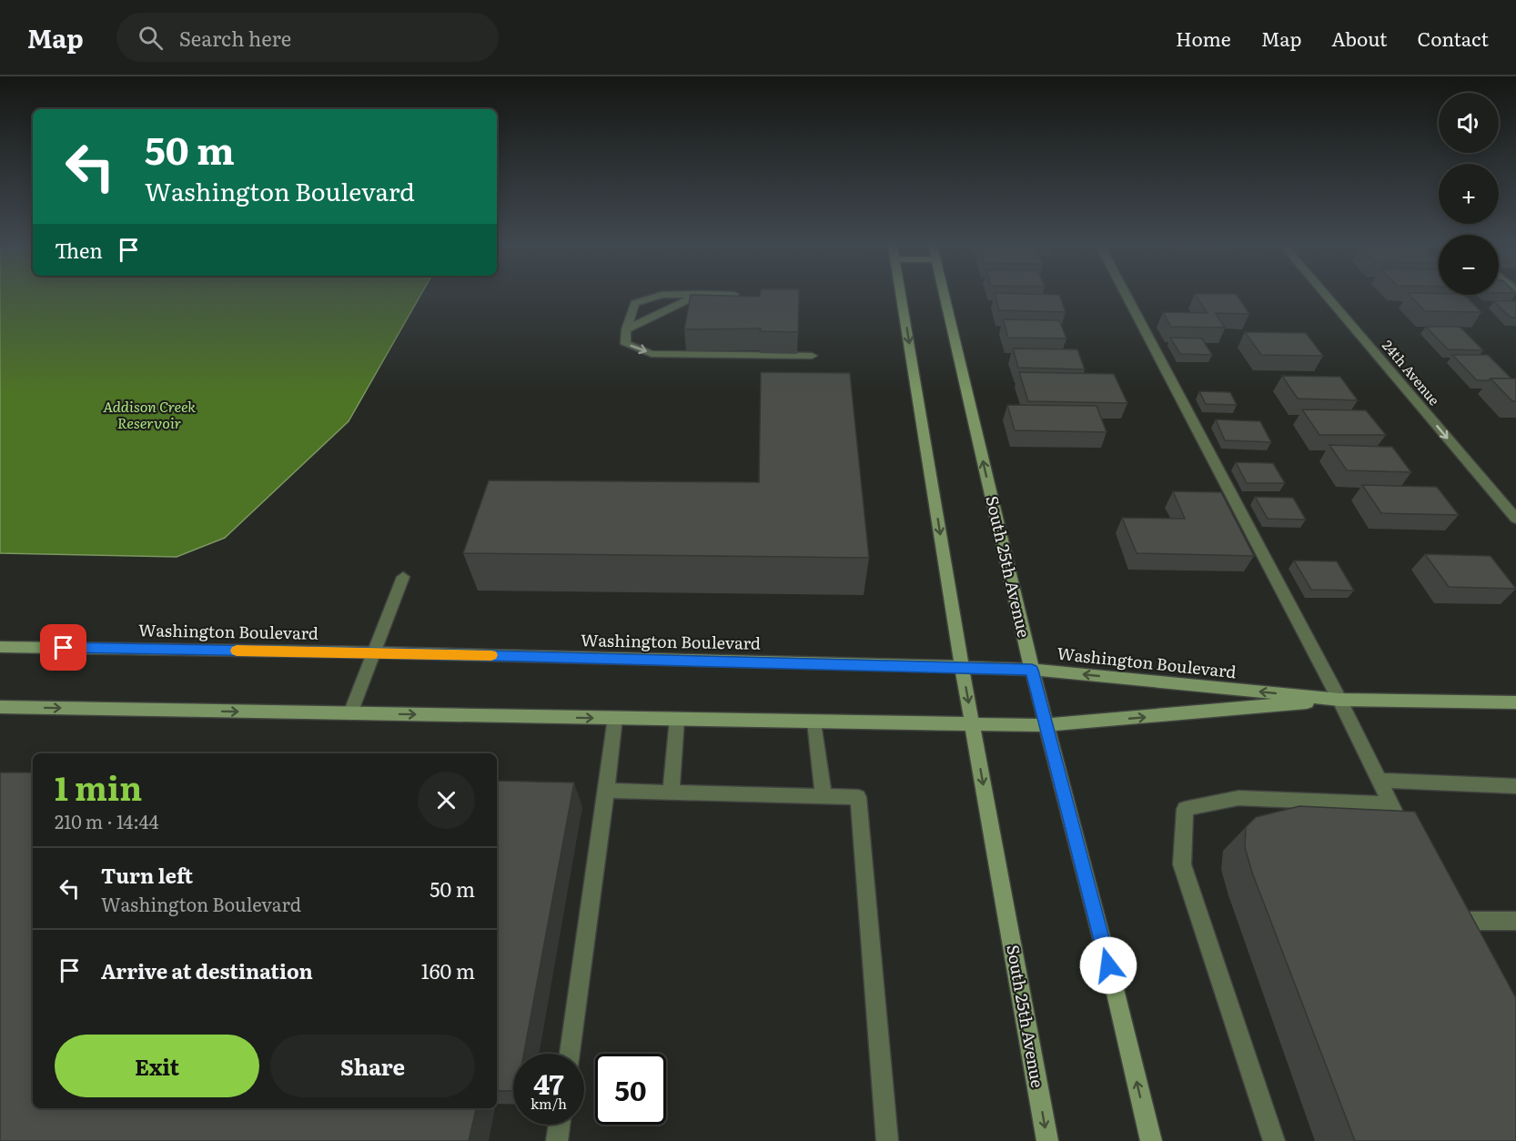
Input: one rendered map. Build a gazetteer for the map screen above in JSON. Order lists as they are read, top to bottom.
{
  "streets": {
    "street": ["24th Avenue", "South 25th Avenue", "Washington Boulevard"]
  },
  "crossings": [
    ["South 25th Avenue", "Washington Boulevard"]
  ],
  "one_way": ["24th Avenue"],
  "water": ["Addison Creek Reservoir"],
  "page": {
    "header": "Map",
    "search": "Search here",
    "nav": [
      "Home",
      "Map",
      "About",
      "Contact"
    ],
    "map_buttons": ["+", "−"],
    "turn": ["50 m", "Washington Boulevard"],
    "then": "Then",
    "heading": ["1 min", "210 m · 14:44"],
    "list": [
      {
        "name": "Turn left",
        "note": "Washington Boulevard",
        "value": "50 m"
      },
      {
        "name": "Arrive at destination",
        "value": "160 m"
      }
    ],
    "buttons": ["Exit", "Share"],
    "speed": "47 km/h",
    "limit": "50"
  }
}
